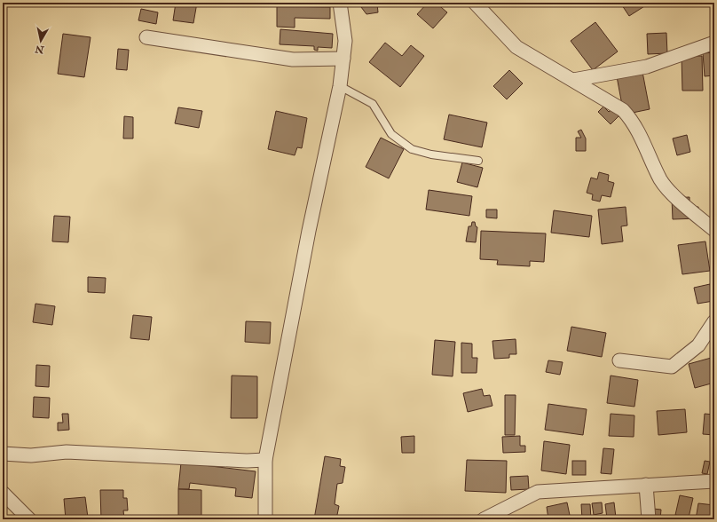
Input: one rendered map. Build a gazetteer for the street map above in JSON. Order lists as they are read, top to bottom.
{
  "north": "bottom"
}
